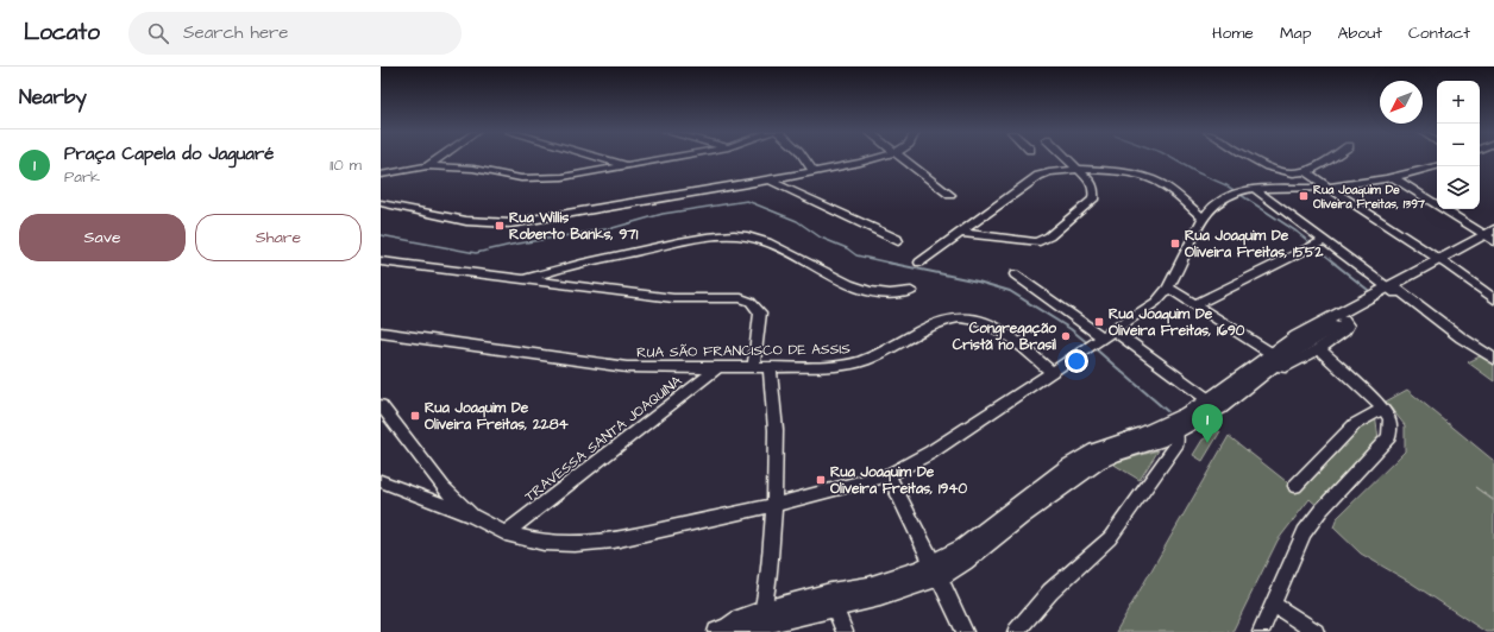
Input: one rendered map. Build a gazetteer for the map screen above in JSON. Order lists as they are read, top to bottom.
{
  "streets": {
    "street": ["RUA SÃO FRANCISCO DE ASSIS", "TRAVESSA SANTA JOAQUINA"]
  },
  "crossings": [
    ["RUA SÃO FRANCISCO DE ASSIS", "TRAVESSA SANTA JOAQUINA"]
  ],
  "places": {
    "transit": [
      "Rua Joaquim De Oliveira Freitas, 1397",
      "Rua Willis Roberto Banks, 971",
      "Rua Joaquim De Oliveira Freitas, 1552",
      "Rua Joaquim De Oliveira Freitas, 1690",
      "Rua Joaquim De Oliveira Freitas, 2284",
      "Rua Joaquim De Oliveira Freitas, 1940"
    ],
    "other": ["Congregação Cristã no Brasil"]
  },
  "north": "bottom left",
  "page": {
    "header": "Locato",
    "search": "Search here",
    "nav": [
      "Home",
      "Map",
      "About",
      "Contact"
    ],
    "heading": "Nearby",
    "map_buttons": ["+", "−"],
    "list": [
      {
        "mark": "1",
        "name": "Praça Capela do Jaguaré",
        "note": "Park",
        "value": "110 m"
      }
    ],
    "buttons": ["Save", "Share"],
    "pins": "1"
  }
}
